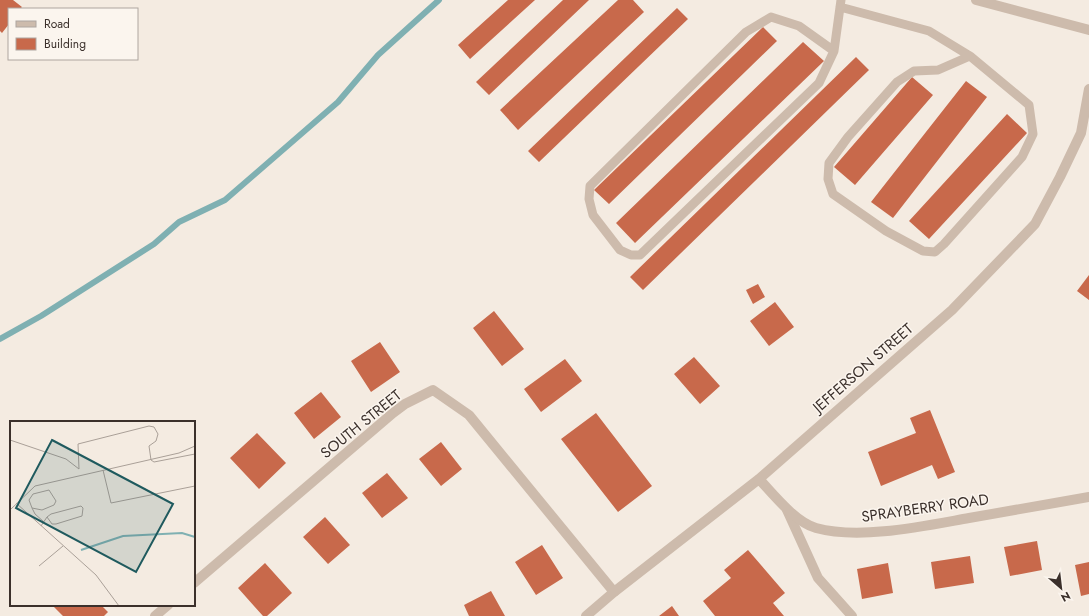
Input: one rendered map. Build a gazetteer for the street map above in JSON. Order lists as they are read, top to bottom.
{
  "streets": {
    "street": ["JEFFERSON STREET", "SOUTH STREET", "SPRAYBERRY ROAD"]
  },
  "crossings": [
    ["JEFFERSON STREET", "SOUTH STREET"],
    ["JEFFERSON STREET", "SPRAYBERRY ROAD"]
  ],
  "legend": ["Road", "Building"],
  "north": "bottom right"
}
